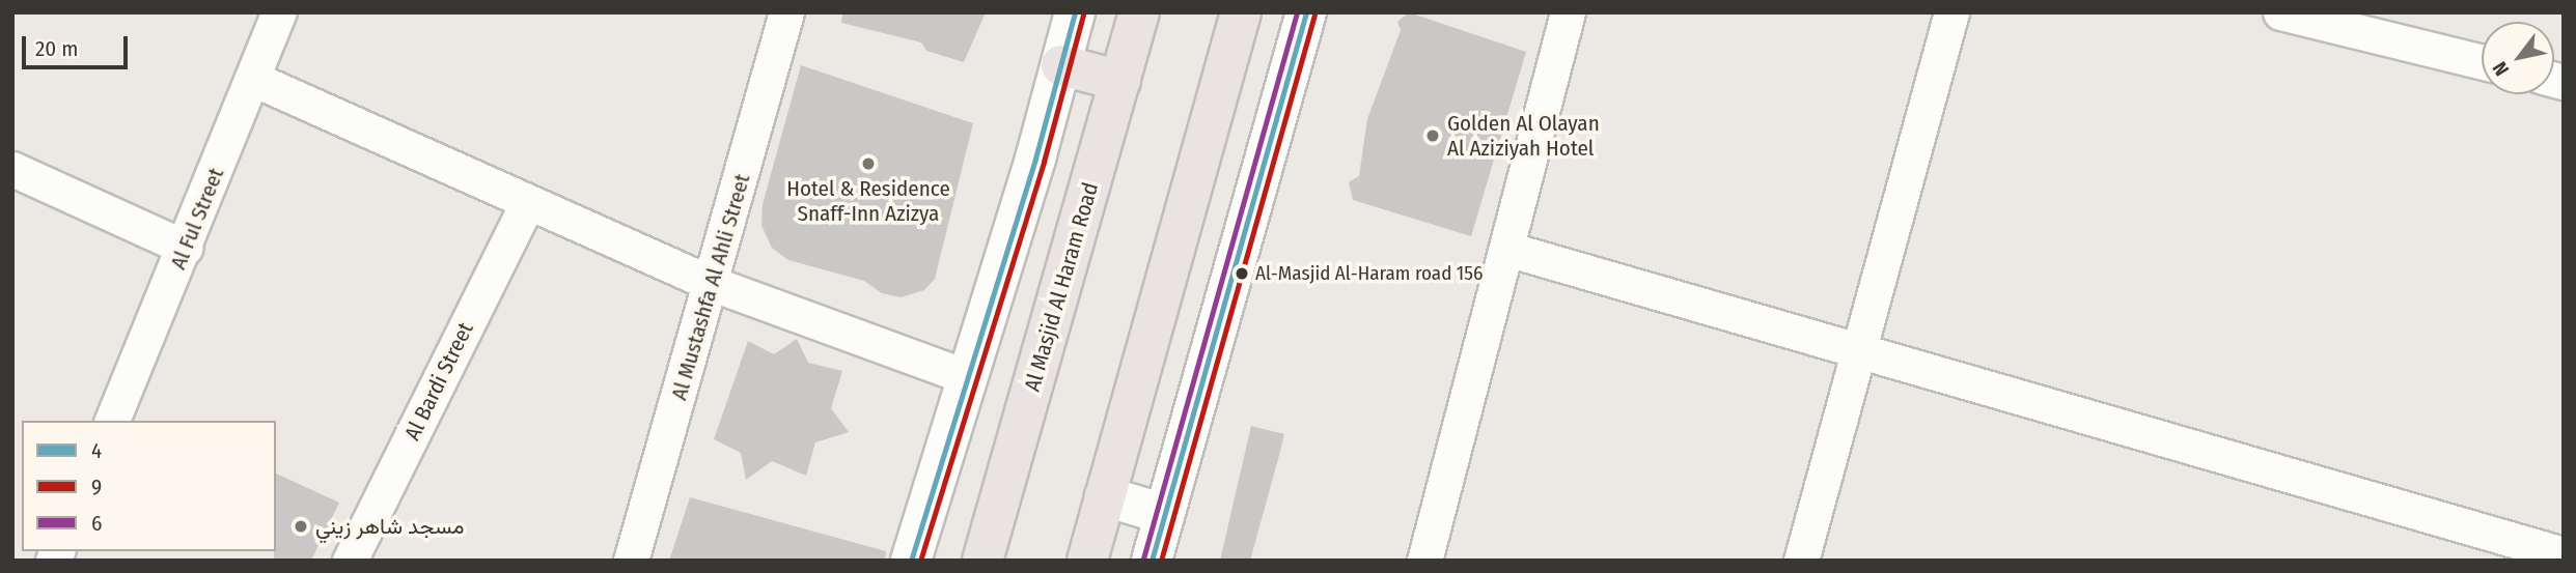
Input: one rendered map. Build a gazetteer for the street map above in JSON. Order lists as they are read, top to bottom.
{
  "streets": {
    "main road": ["Al Masjid Al Haram Road"],
    "street": ["Al Ful Street", "Al Mustashfa Al Ahli Street", "Al Bardi Street"]
  },
  "places": [
    "Golden Al Olayan Al Aziziyah Hotel",
    "Hotel & Residence Snaff-Inn Azizya",
    "Al-Masjid Al-Haram road 156",
    "مسجد شاهر زيني"
  ],
  "lines": ["transit line 4", "transit line 6", "transit line 9"],
  "legend": ["4", "9", "6"],
  "scale_bar": "20 m",
  "north": "bottom left"
}
